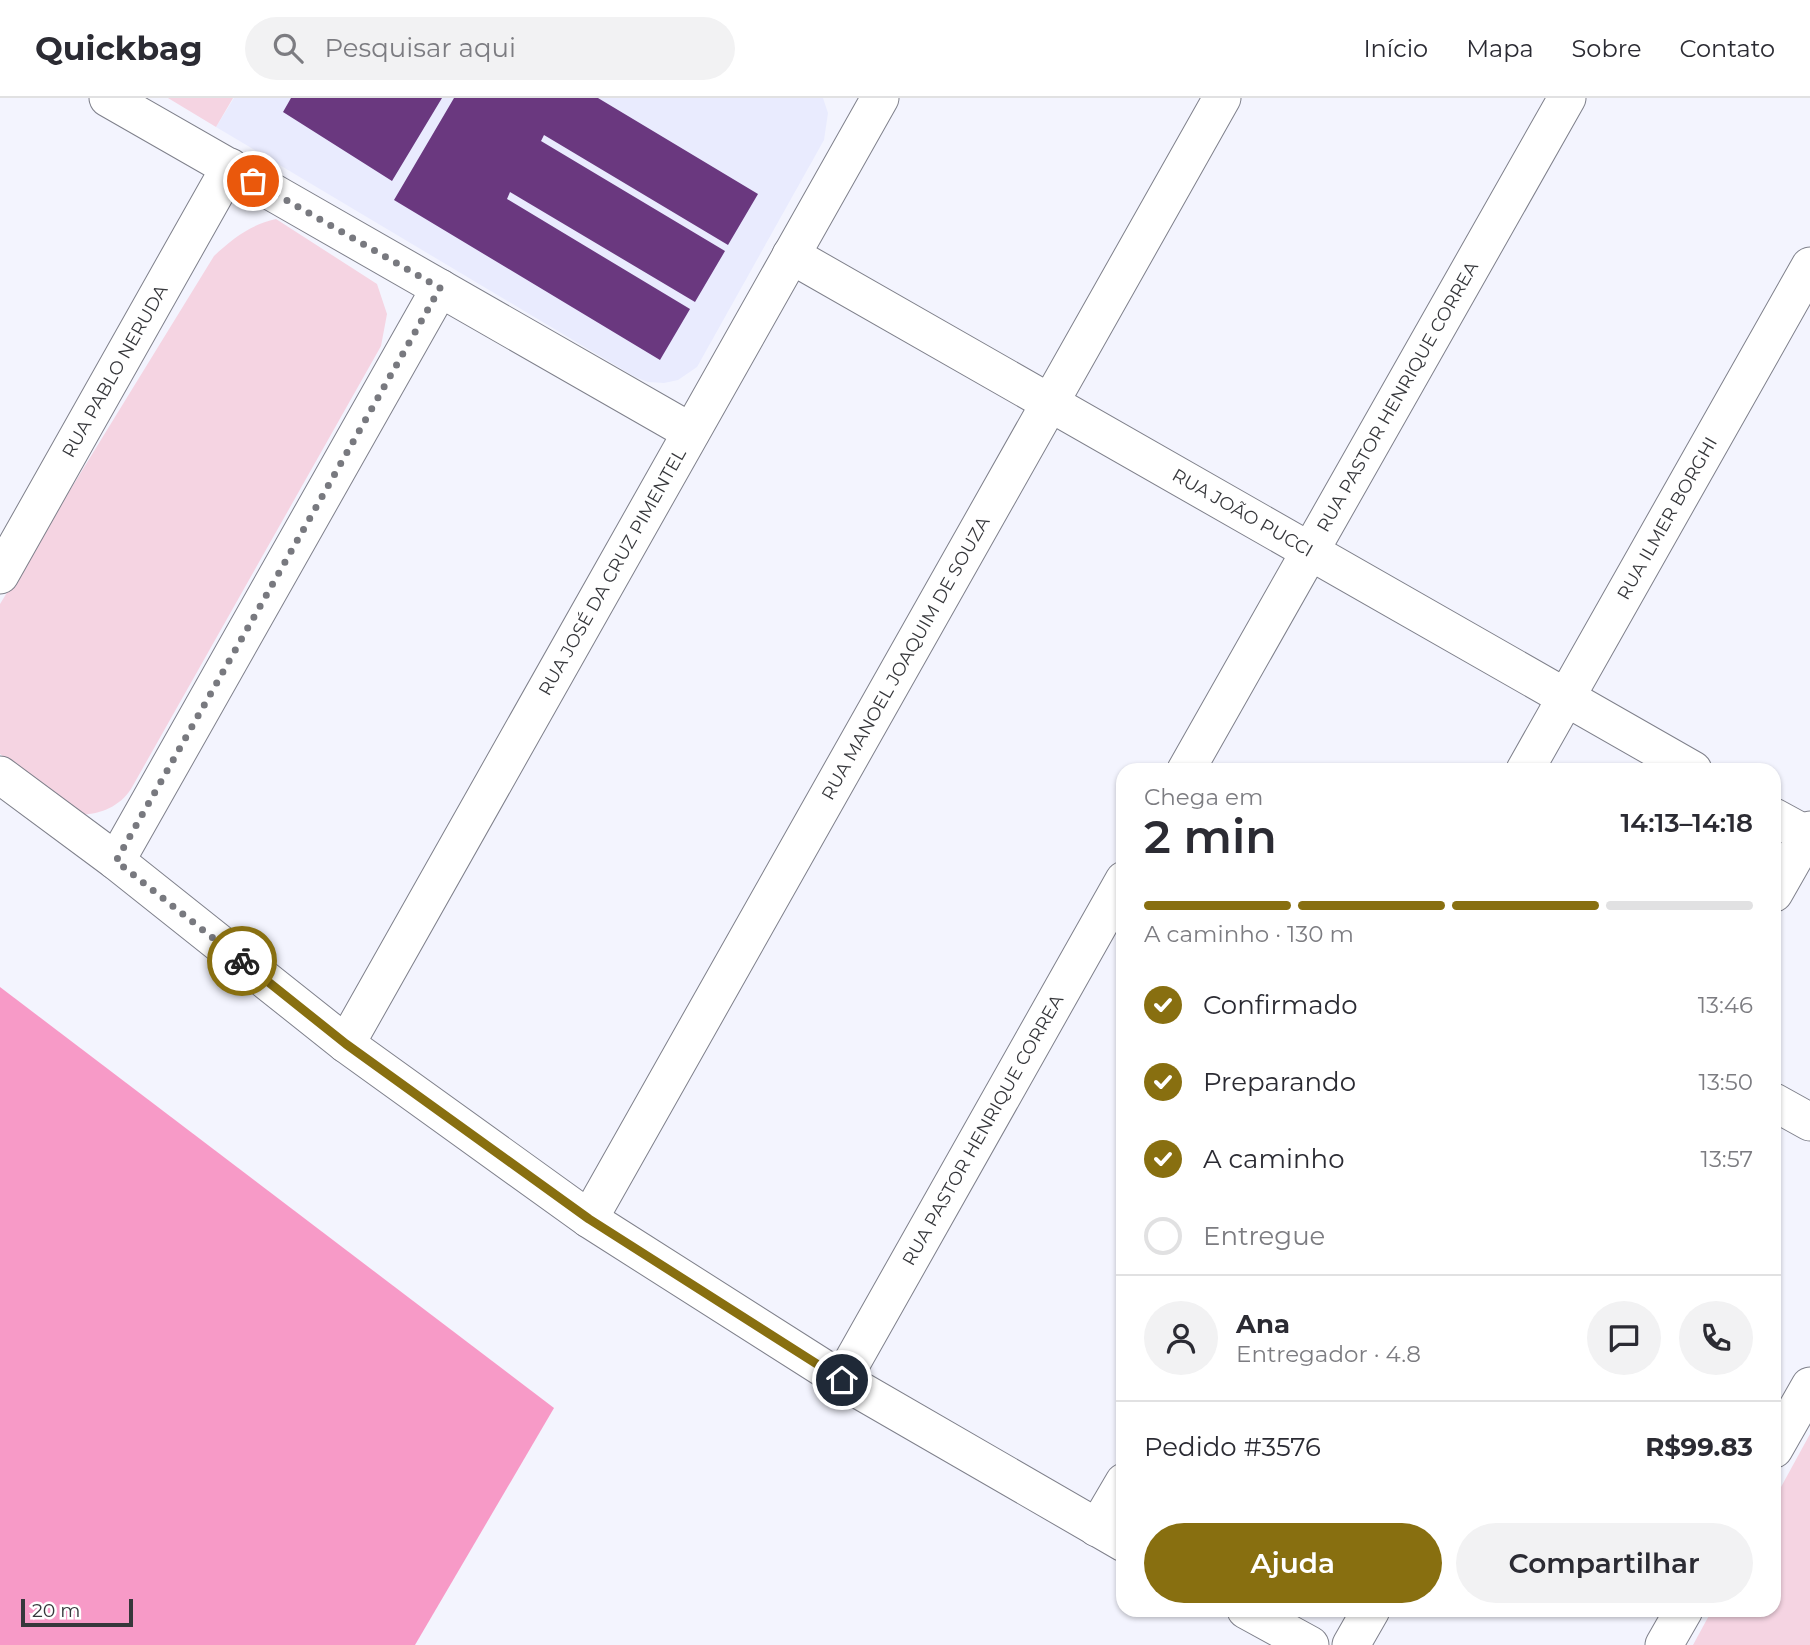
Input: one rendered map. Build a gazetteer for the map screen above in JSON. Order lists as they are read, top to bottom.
{
  "streets": {
    "street": [
      "RUA PABLO NERUDA",
      "RUA PASTOR HENRIQUE CORREA",
      "RUA JOÃO PUCCI",
      "RUA ILMER BORGHI",
      "RUA JOSÉ DA CRUZ PIMENTEL",
      "RUA MANOEL JOAQUIM DE SOUZA"
    ]
  },
  "crossings": [
    ["RUA PASTOR HENRIQUE CORREA", "RUA JOÃO PUCCI"],
    ["RUA JOÃO PUCCI", "RUA ILMER BORGHI"],
    ["RUA JOÃO PUCCI", "RUA JOSÉ DA CRUZ PIMENTEL"],
    ["RUA JOÃO PUCCI", "RUA MANOEL JOAQUIM DE SOUZA"]
  ],
  "scale_bar": "20 m",
  "page": {
    "header": "Quickbag",
    "search": "Pesquisar aqui",
    "nav": [
      "Início",
      "Mapa",
      "Sobre",
      "Contato"
    ],
    "heading": ["2 min", "Chega em", "14:13–14:18"],
    "panel": [
      "Ana",
      "Entregador · 4.8",
      "Pedido #3576",
      "R$99.83"
    ],
    "bar": "A caminho · 130 m",
    "list": [
      ["Confirmado", "13:46"],
      ["Preparando", "13:50"],
      ["A caminho", "13:57"],
      "Entregue"
    ],
    "buttons": ["Ajuda", "Compartilhar"],
    "scale": "20 m"
  }
}
